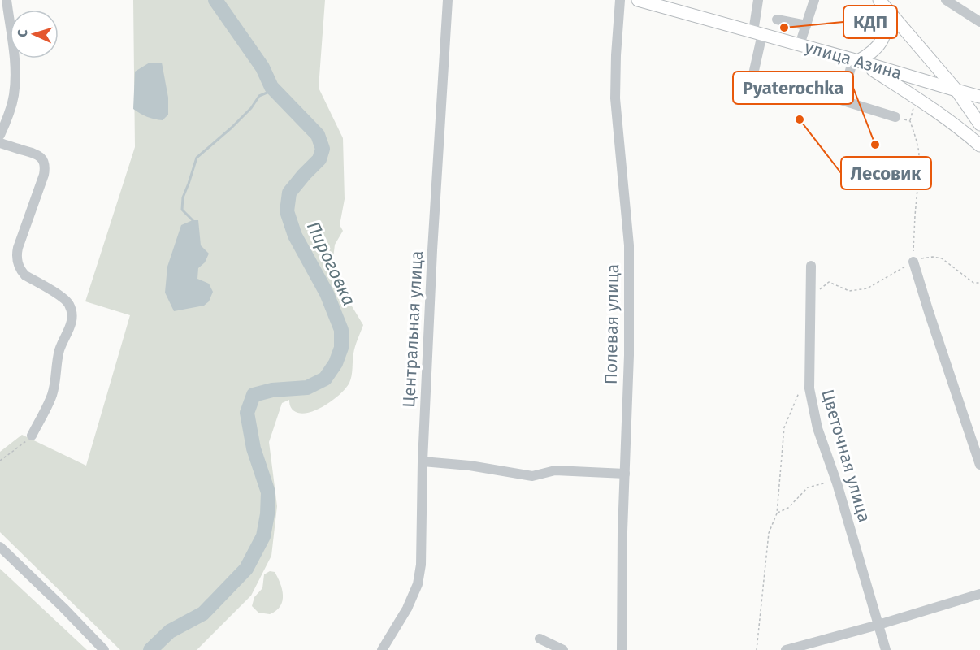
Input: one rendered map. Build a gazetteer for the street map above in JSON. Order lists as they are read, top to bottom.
{
  "streets": {
    "main road": ["улица Азина"],
    "street": ["Полевая улица", "Центральная улица", "Цветочная улица"]
  },
  "water": ["Пироговка"],
  "places": ["КДП", "Лесовик", "Pyaterochka"],
  "north": "left"
}
